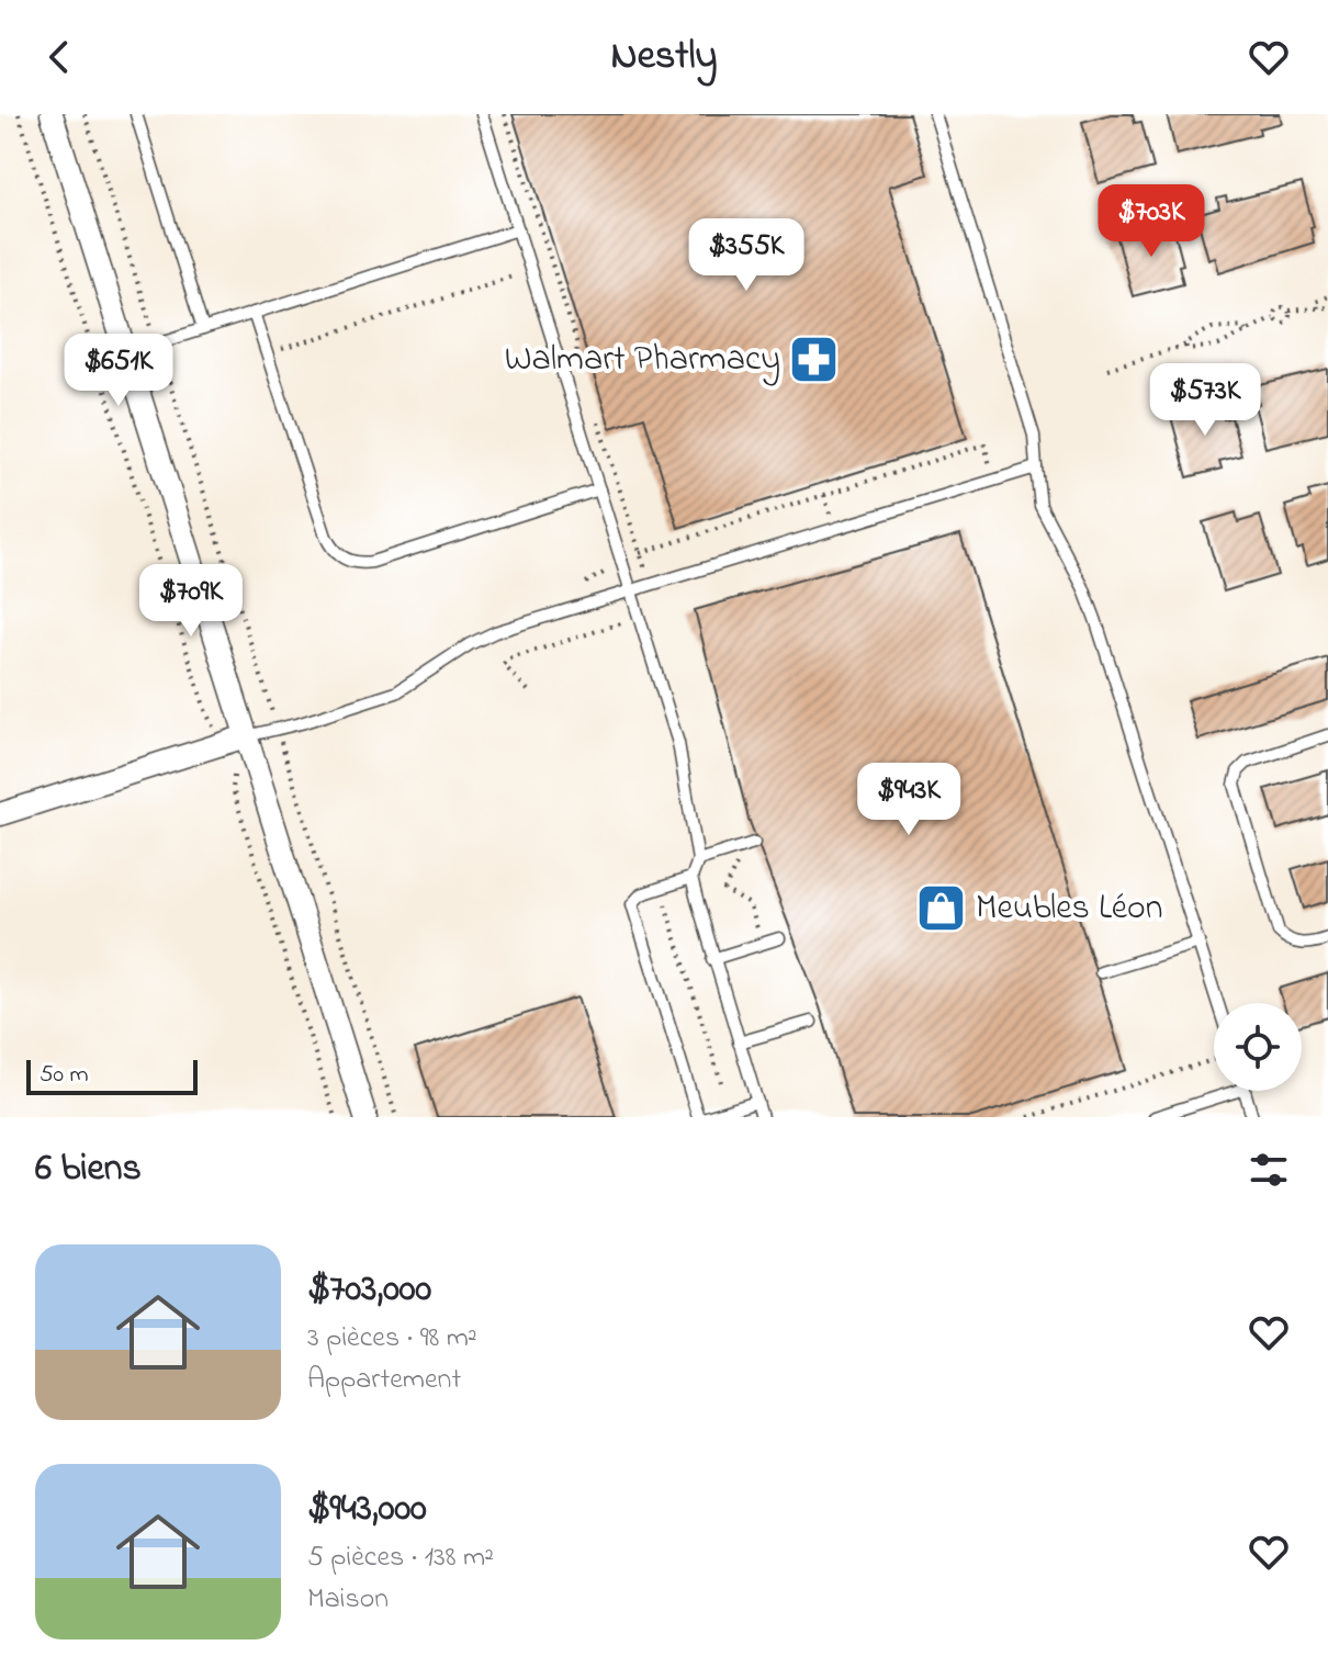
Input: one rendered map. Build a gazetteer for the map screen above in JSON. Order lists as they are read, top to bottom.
{
  "places": {
    "pharmacy": ["Walmart Pharmacy"],
    "shop": ["Meubles Léon"]
  },
  "scale_bar": "50 m",
  "page": {
    "header": "Nestly",
    "price": [
      "$703K",
      "$355K",
      "$651K",
      "$573K",
      "$709K",
      "$943K"
    ],
    "scale": "50 m",
    "heading": "6 biens",
    "list": [
      {
        "name": "$703,000",
        "note": "3 pièces · 98 m² · Appartement"
      },
      {
        "name": "$943,000",
        "note": "5 pièces · 138 m² · Maison"
      }
    ]
  }
}
